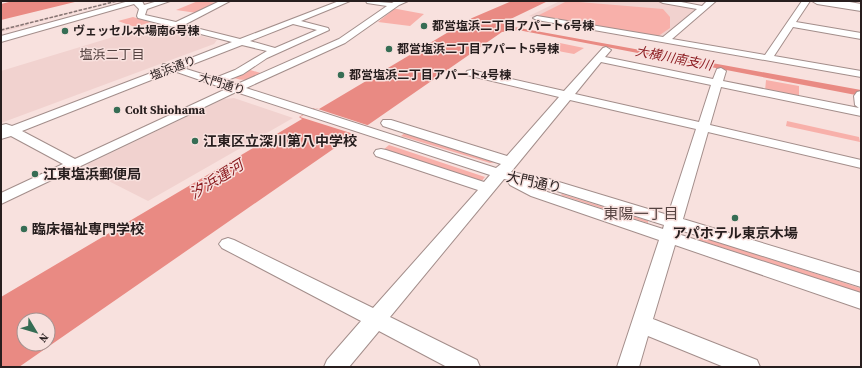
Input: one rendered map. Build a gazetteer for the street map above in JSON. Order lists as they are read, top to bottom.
{
  "streets": {
    "street": ["塩浜通り", "大門通り"]
  },
  "crossings": [
    ["塩浜通り", "大門通り"]
  ],
  "districts": ["塩浜二丁目", "東陽一丁目"],
  "water": ["大横川南支川", "汐浜運河"],
  "places": [
    "都営塩浜二丁目アパート6号棟",
    "ヴェッセル木場南6号棟",
    "都営塩浜二丁目アパート5号棟",
    "都営塩浜二丁目アパート4号棟",
    "Colt Shiohama",
    "江東区立深川第八中学校",
    "江東塩浜郵便局",
    "アパホテル東京木場",
    "臨床福祉専門学校"
  ],
  "north": "bottom right"
}
